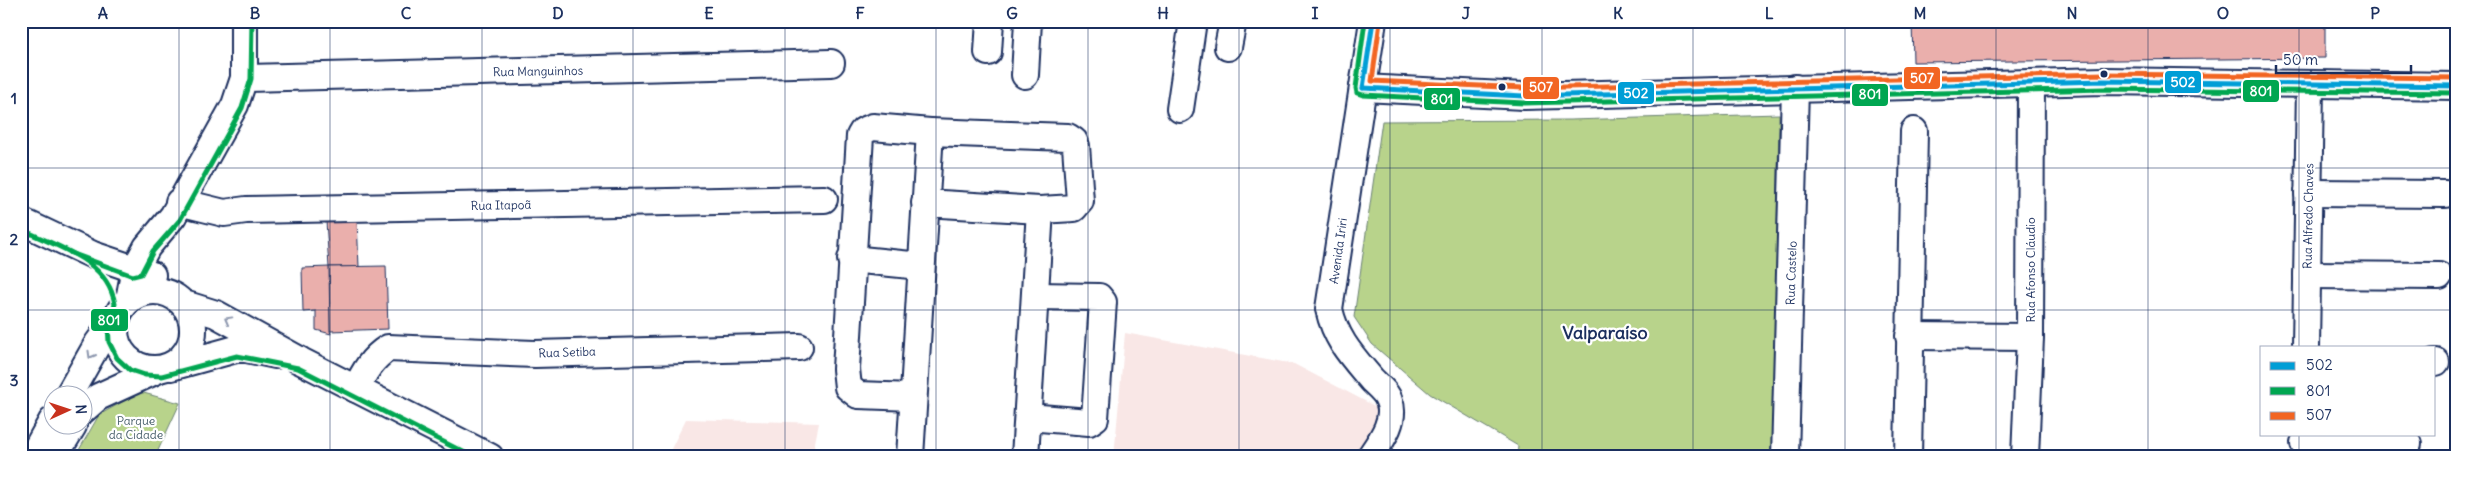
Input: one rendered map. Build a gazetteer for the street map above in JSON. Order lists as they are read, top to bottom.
{
  "streets": {
    "street": [
      "Rua Manguinhos",
      "Rua Itapoã",
      "Rua Alfredo Chaves",
      "Avenida Iriri",
      "Rua Afonso Cláudio",
      "Rua Castelo",
      "Rua Setiba"
    ]
  },
  "districts": ["Valparaíso"],
  "parks": ["Parque da Cidade"],
  "lines": ["transit line 502", "transit line 801", "transit line 507"],
  "legend": ["502", "801", "507"],
  "scale_bar": "50 m",
  "north": "right",
  "grid": {
    "columns": [
      "A",
      "B",
      "C",
      "D",
      "E",
      "F",
      "G",
      "H",
      "I",
      "J",
      "K",
      "L",
      "M",
      "N",
      "O",
      "P"
    ],
    "rows": ["1", "2", "3"]
  }
}
